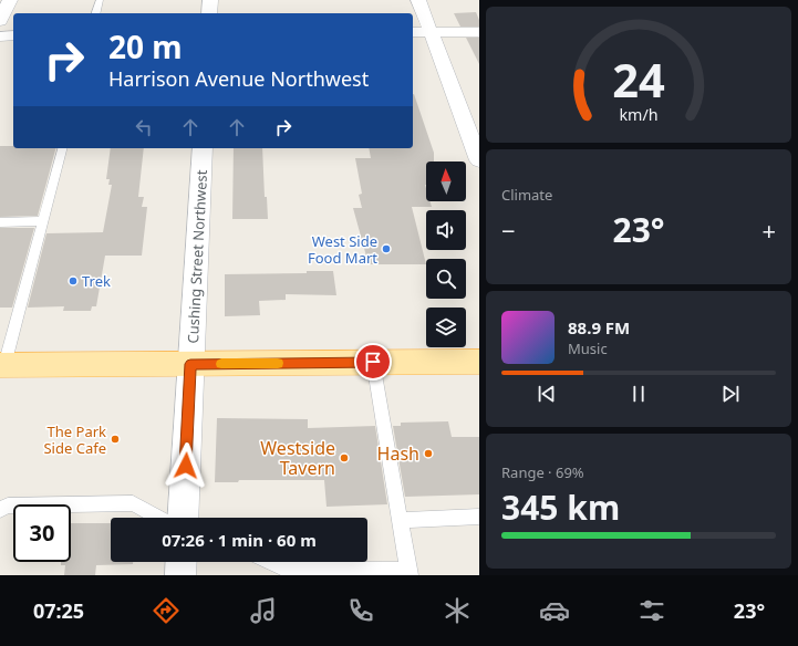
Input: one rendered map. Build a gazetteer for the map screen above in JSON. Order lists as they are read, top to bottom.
{
  "streets": {
    "street": ["Cushing Street Northwest"]
  },
  "places": [
    "West Side Food Mart",
    "Trek",
    "The Park Side Cafe",
    "Hash",
    "Westside Tavern"
  ],
  "north": "top",
  "page": {
    "turn": ["20 m", "Harrison Avenue Northwest"],
    "tile": [
      "Climate",
      ["Range · 69%", "345 km"]
    ],
    "heat": ["−", "23°", "+"],
    "song": ["88.9 FM", "Music"],
    "limit": "30",
    "trip": "07:26 · 1 min · 60 m",
    "tabs": ["07:25", "23°"],
    "gauge": ["24", "km/h"]
  }
}
